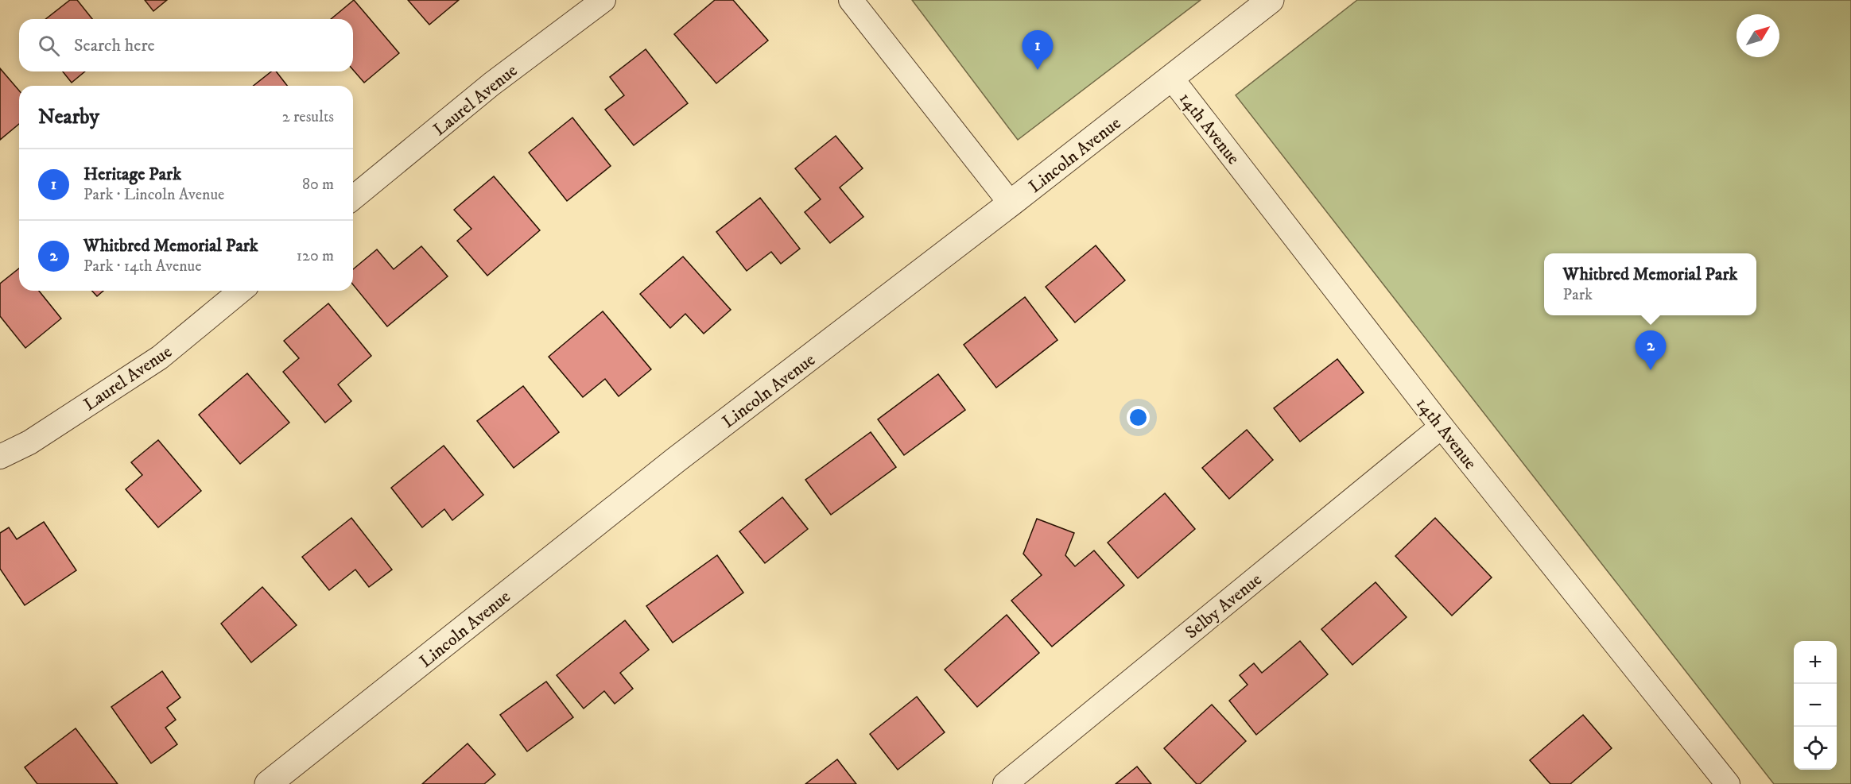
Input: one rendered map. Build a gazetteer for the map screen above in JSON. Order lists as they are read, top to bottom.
{
  "streets": {
    "street": [
      "Laurel Avenue",
      "14th Avenue",
      "Lincoln Avenue",
      "Selby Avenue"
    ]
  },
  "crossings": [
    ["14th Avenue", "Lincoln Avenue"],
    ["14th Avenue", "Selby Avenue"]
  ],
  "north": "top right",
  "page": {
    "search": "Search here",
    "pins": ["1", "2"],
    "heading": ["Nearby", "2 results"],
    "list": [
      {
        "mark": "1",
        "name": "Heritage Park",
        "note": "Park · Lincoln Avenue",
        "value": "80 m"
      },
      {
        "mark": "2",
        "name": "Whitbred Memorial Park",
        "note": "Park · 14th Avenue",
        "value": "120 m"
      }
    ],
    "popup": ["Whitbred Memorial Park", "Park"],
    "map_buttons": ["+", "−"]
  }
}
